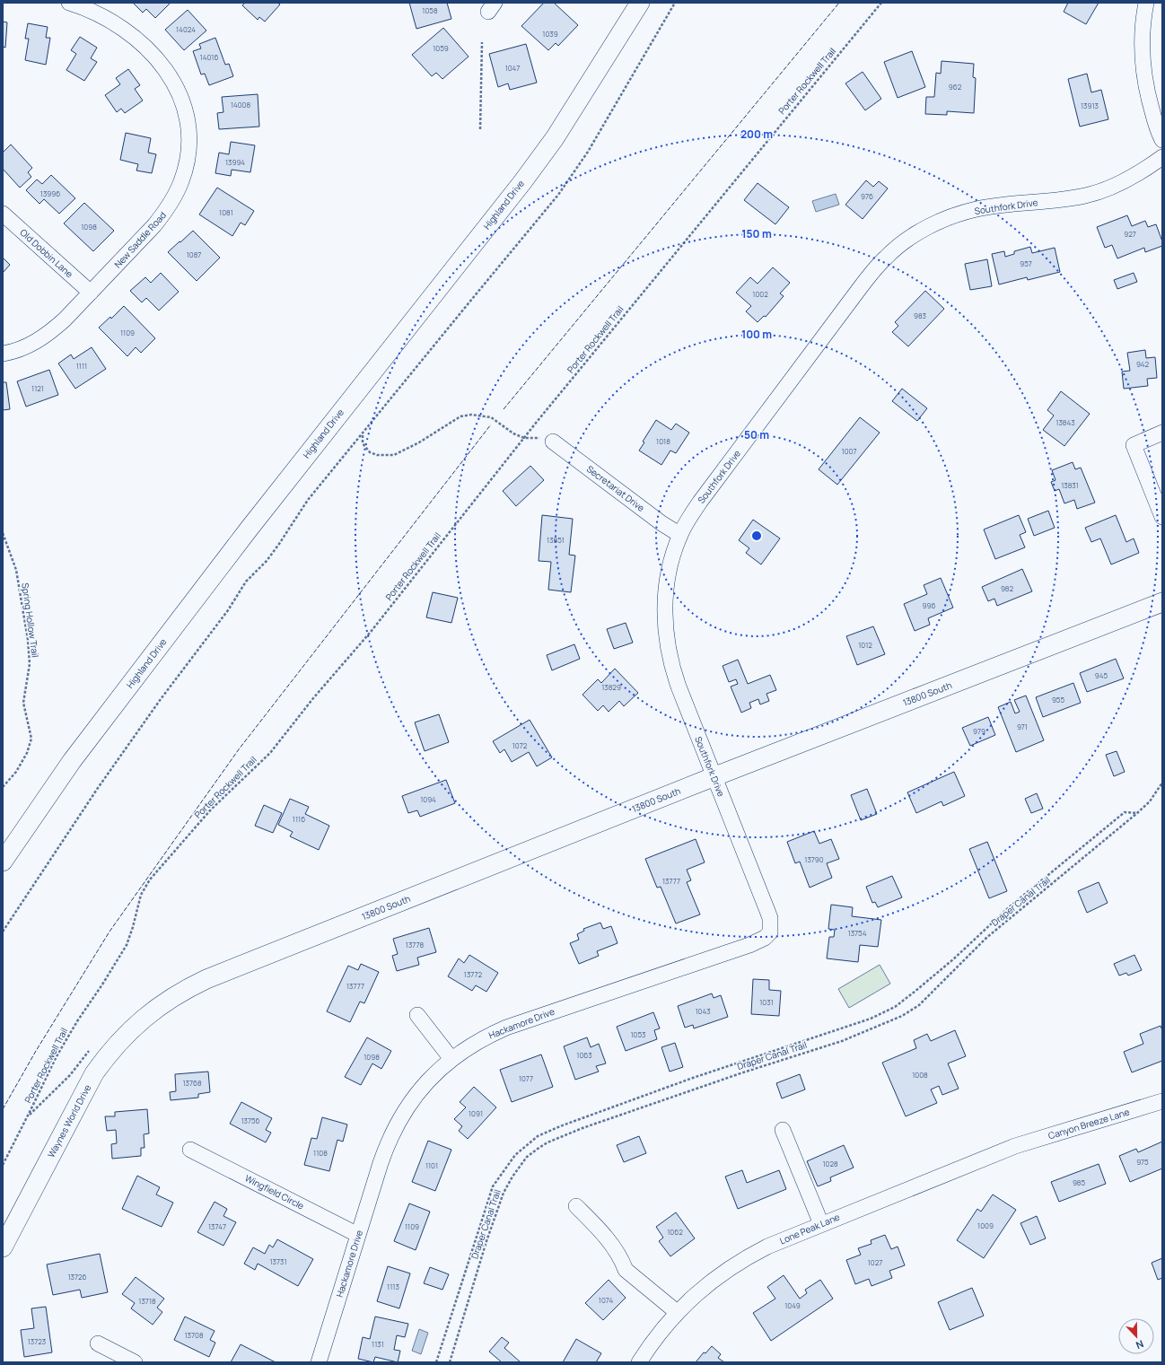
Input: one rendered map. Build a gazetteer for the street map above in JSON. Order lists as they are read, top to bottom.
{
  "streets": {
    "main road": ["Highland Drive", "13800 South", "Waynes World Drive"],
    "street": [
      "Southfork Drive",
      "New Saddle Road",
      "Old Dobbin Lane",
      "Secretariat Drive",
      "Hackamore Drive",
      "Canyon Breeze Lane",
      "Wingfield Circle",
      "Lone Peak Lane"
    ],
    "path": ["Porter Rockwell Trail", "Spring Hollow Trail", "Draper Canal Trail"]
  },
  "crossings": [
    ["Southfork Drive", "Secretariat Drive"],
    ["Southfork Drive", "13800 South"],
    ["Southfork Drive", "Hackamore Drive"],
    ["New Saddle Road", "Old Dobbin Lane"],
    ["13800 South", "Waynes World Drive"],
    ["Hackamore Drive", "Wingfield Circle"],
    ["Canyon Breeze Lane", "Lone Peak Lane"]
  ],
  "house_numbers": [
    "1058",
    "14024",
    "1039",
    "1059",
    "14016",
    "1047",
    "962",
    "14008",
    "13913",
    "13994",
    "13996",
    "976",
    "1081",
    "1098",
    "927",
    "1087",
    "957",
    "1002",
    "983",
    "1109",
    "942",
    "1111",
    "1121",
    "13843",
    "1018",
    "1007",
    "13831",
    "13851",
    "982",
    "996",
    "1012",
    "945",
    "13829",
    "955",
    "971",
    "979",
    "1072",
    "1094",
    "1116",
    "13790",
    "13777",
    "13754",
    "13778",
    "13772",
    "13777",
    "1031",
    "1043",
    "1053",
    "1063",
    "1098",
    "1008",
    "1077",
    "13768",
    "1091",
    "13756",
    "1108",
    "975",
    "1028",
    "1101",
    "985",
    "1009",
    "13747",
    "1109",
    "1062",
    "13731",
    "1027",
    "13726",
    "1113",
    "1074",
    "13718",
    "1049",
    "13708",
    "13723",
    "1131"
  ],
  "north": "bottom",
  "rings": [
    "200 m",
    "150 m",
    "100 m",
    "50 m"
  ]
}
